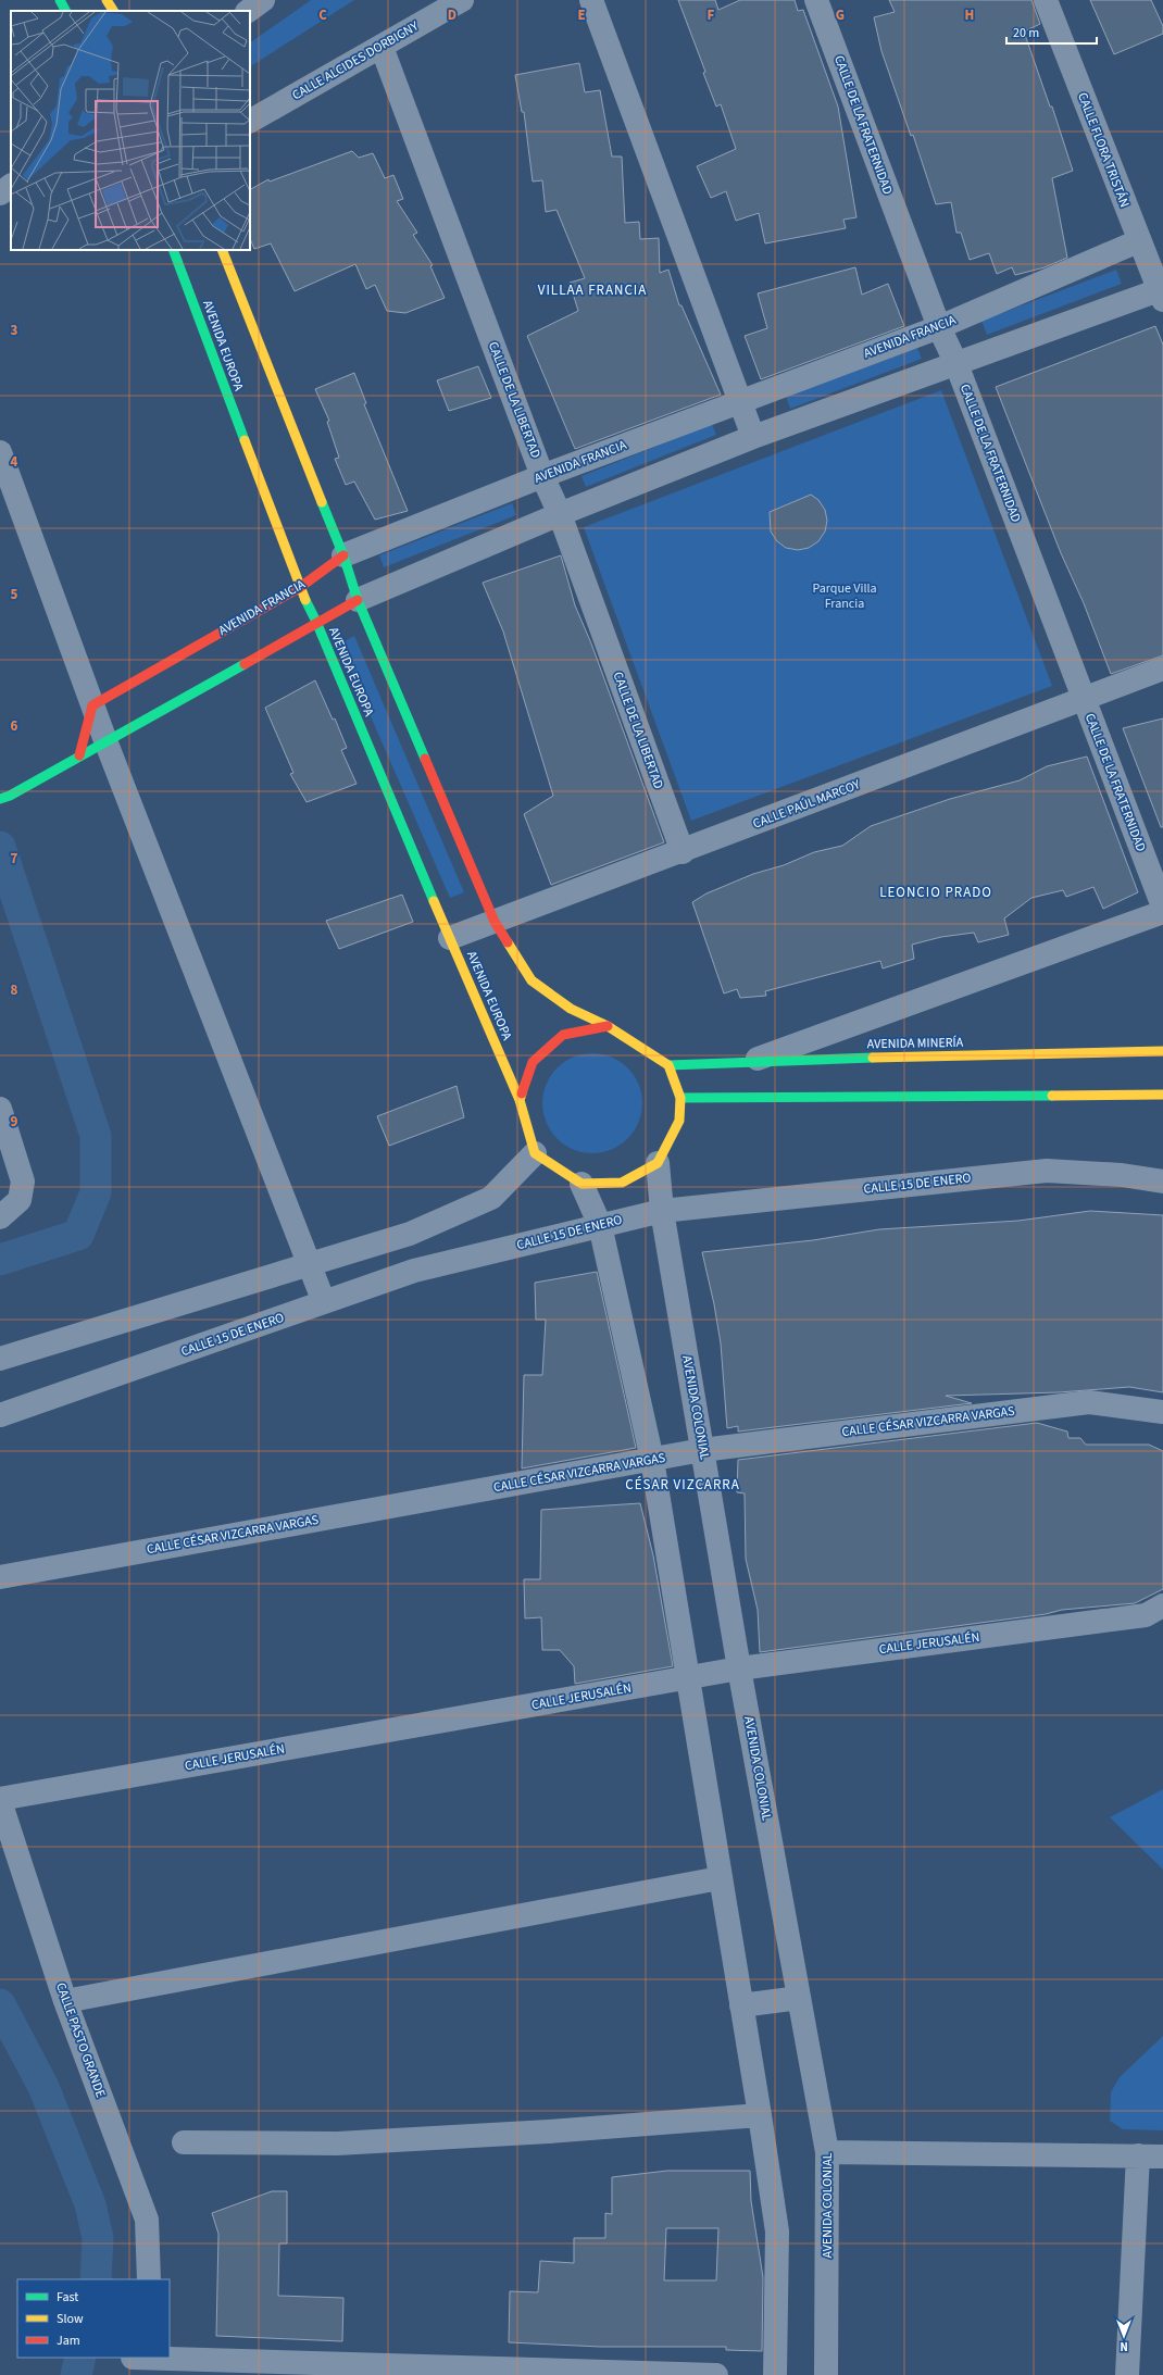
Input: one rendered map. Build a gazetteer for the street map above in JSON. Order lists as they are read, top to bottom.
{
  "streets": {
    "main road": ["AVENIDA FRANCIA", "AVENIDA EUROPA", "AVENIDA MINERÍA"],
    "street": [
      "CALLE ALCIDES DORBIGNY",
      "CALLE DE LA FRATERNIDAD",
      "CALLE FLORA TRISTÁN",
      "CALLE DE LA LIBERTAD",
      "CALLE PAÚL MARCOY",
      "CALLE 15 DE ENERO",
      "AVENIDA COLONIAL",
      "CALLE CÉSAR VIZCARRA VARGAS",
      "CALLE JERUSALÉN",
      "CALLE PASTO GRANDE"
    ]
  },
  "crossings": [
    ["CALLE ALCIDES DORBIGNY", "CALLE DE LA LIBERTAD"],
    ["CALLE DE LA FRATERNIDAD", "AVENIDA FRANCIA"],
    ["CALLE DE LA FRATERNIDAD", "CALLE PAÚL MARCOY"],
    ["CALLE FLORA TRISTÁN", "AVENIDA FRANCIA"],
    ["AVENIDA FRANCIA", "AVENIDA EUROPA"],
    ["AVENIDA FRANCIA", "CALLE DE LA LIBERTAD"],
    ["AVENIDA EUROPA", "CALLE PAÚL MARCOY"],
    ["CALLE DE LA LIBERTAD", "CALLE PAÚL MARCOY"],
    ["CALLE 15 DE ENERO", "AVENIDA COLONIAL"],
    ["AVENIDA COLONIAL", "CALLE CÉSAR VIZCARRA VARGAS"],
    ["AVENIDA COLONIAL", "CALLE JERUSALÉN"],
    ["CALLE JERUSALÉN", "CALLE PASTO GRANDE"]
  ],
  "districts": ["VILLAA FRANCIA", "LEONCIO PRADO", "CÉSAR VIZCARRA"],
  "parks": ["Parque Villa Francia"],
  "legend": ["Fast", "Slow", "Jam"],
  "scale_bar": "20 m",
  "north": "bottom",
  "grid": {
    "columns": [
      "C",
      "D",
      "E",
      "F",
      "G",
      "H"
    ],
    "rows": [
      "3",
      "4",
      "5",
      "6",
      "7",
      "8",
      "9"
    ]
  }
}
